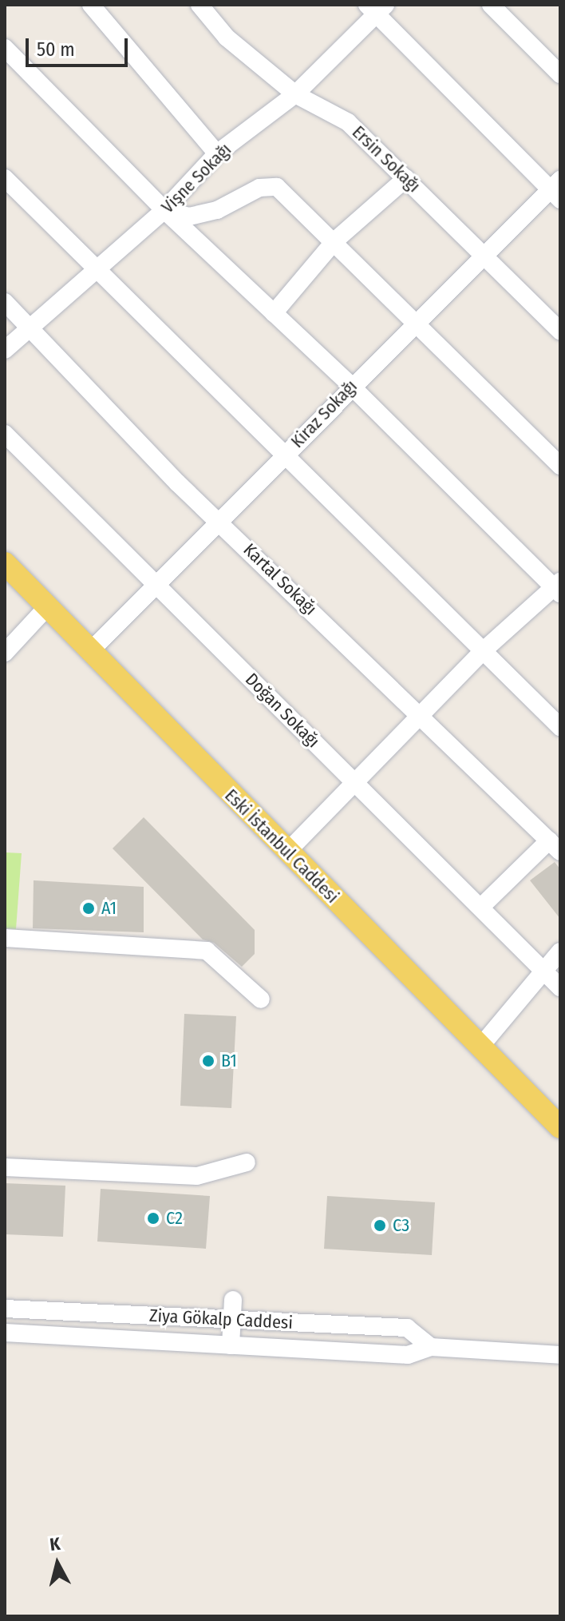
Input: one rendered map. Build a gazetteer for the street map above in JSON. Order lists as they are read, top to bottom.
{
  "streets": {
    "main road": ["Eski İstanbul Caddesi"],
    "street": [
      "Ersin Sokağı",
      "Vişne Sokağı",
      "Kiraz Sokağı",
      "Kartal Sokağı",
      "Doğan Sokağı",
      "Ziya Gökalp Caddesi"
    ]
  },
  "crossings": [
    ["Ersin Sokağı", "Vişne Sokağı"],
    ["Ersin Sokağı", "Kiraz Sokağı"],
    ["Vişne Sokağı", "Kartal Sokağı"],
    ["Kiraz Sokağı", "Kartal Sokağı"],
    ["Kiraz Sokağı", "Doğan Sokağı"],
    ["Kiraz Sokağı", "Eski İstanbul Caddesi"]
  ],
  "places": [
    "A1",
    "B1",
    "C2",
    "C3"
  ],
  "scale_bar": "50 m",
  "north": "top"
}
